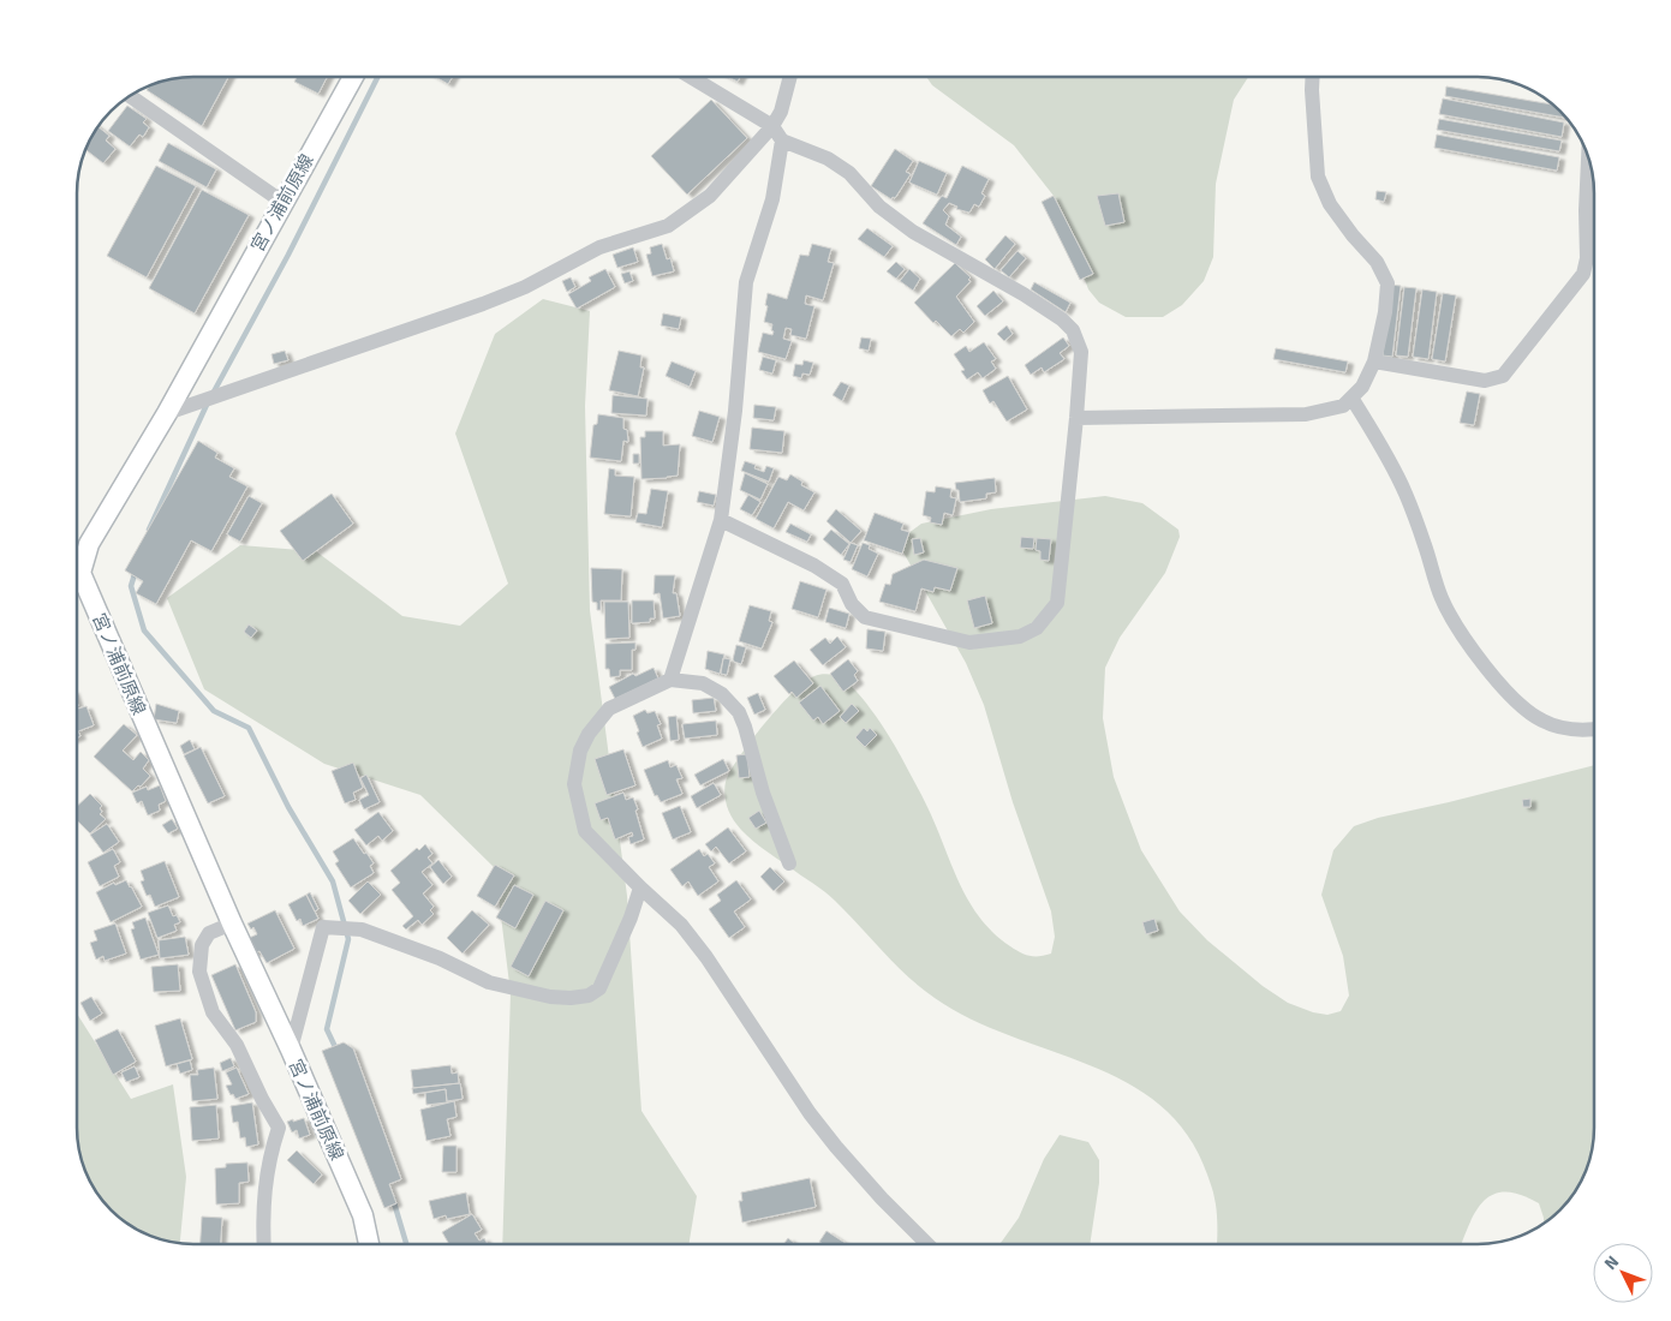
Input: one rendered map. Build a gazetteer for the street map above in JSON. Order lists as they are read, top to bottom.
{
  "streets": {
    "main road": ["宮ノ浦前原線"]
  },
  "north": "top left"
}
